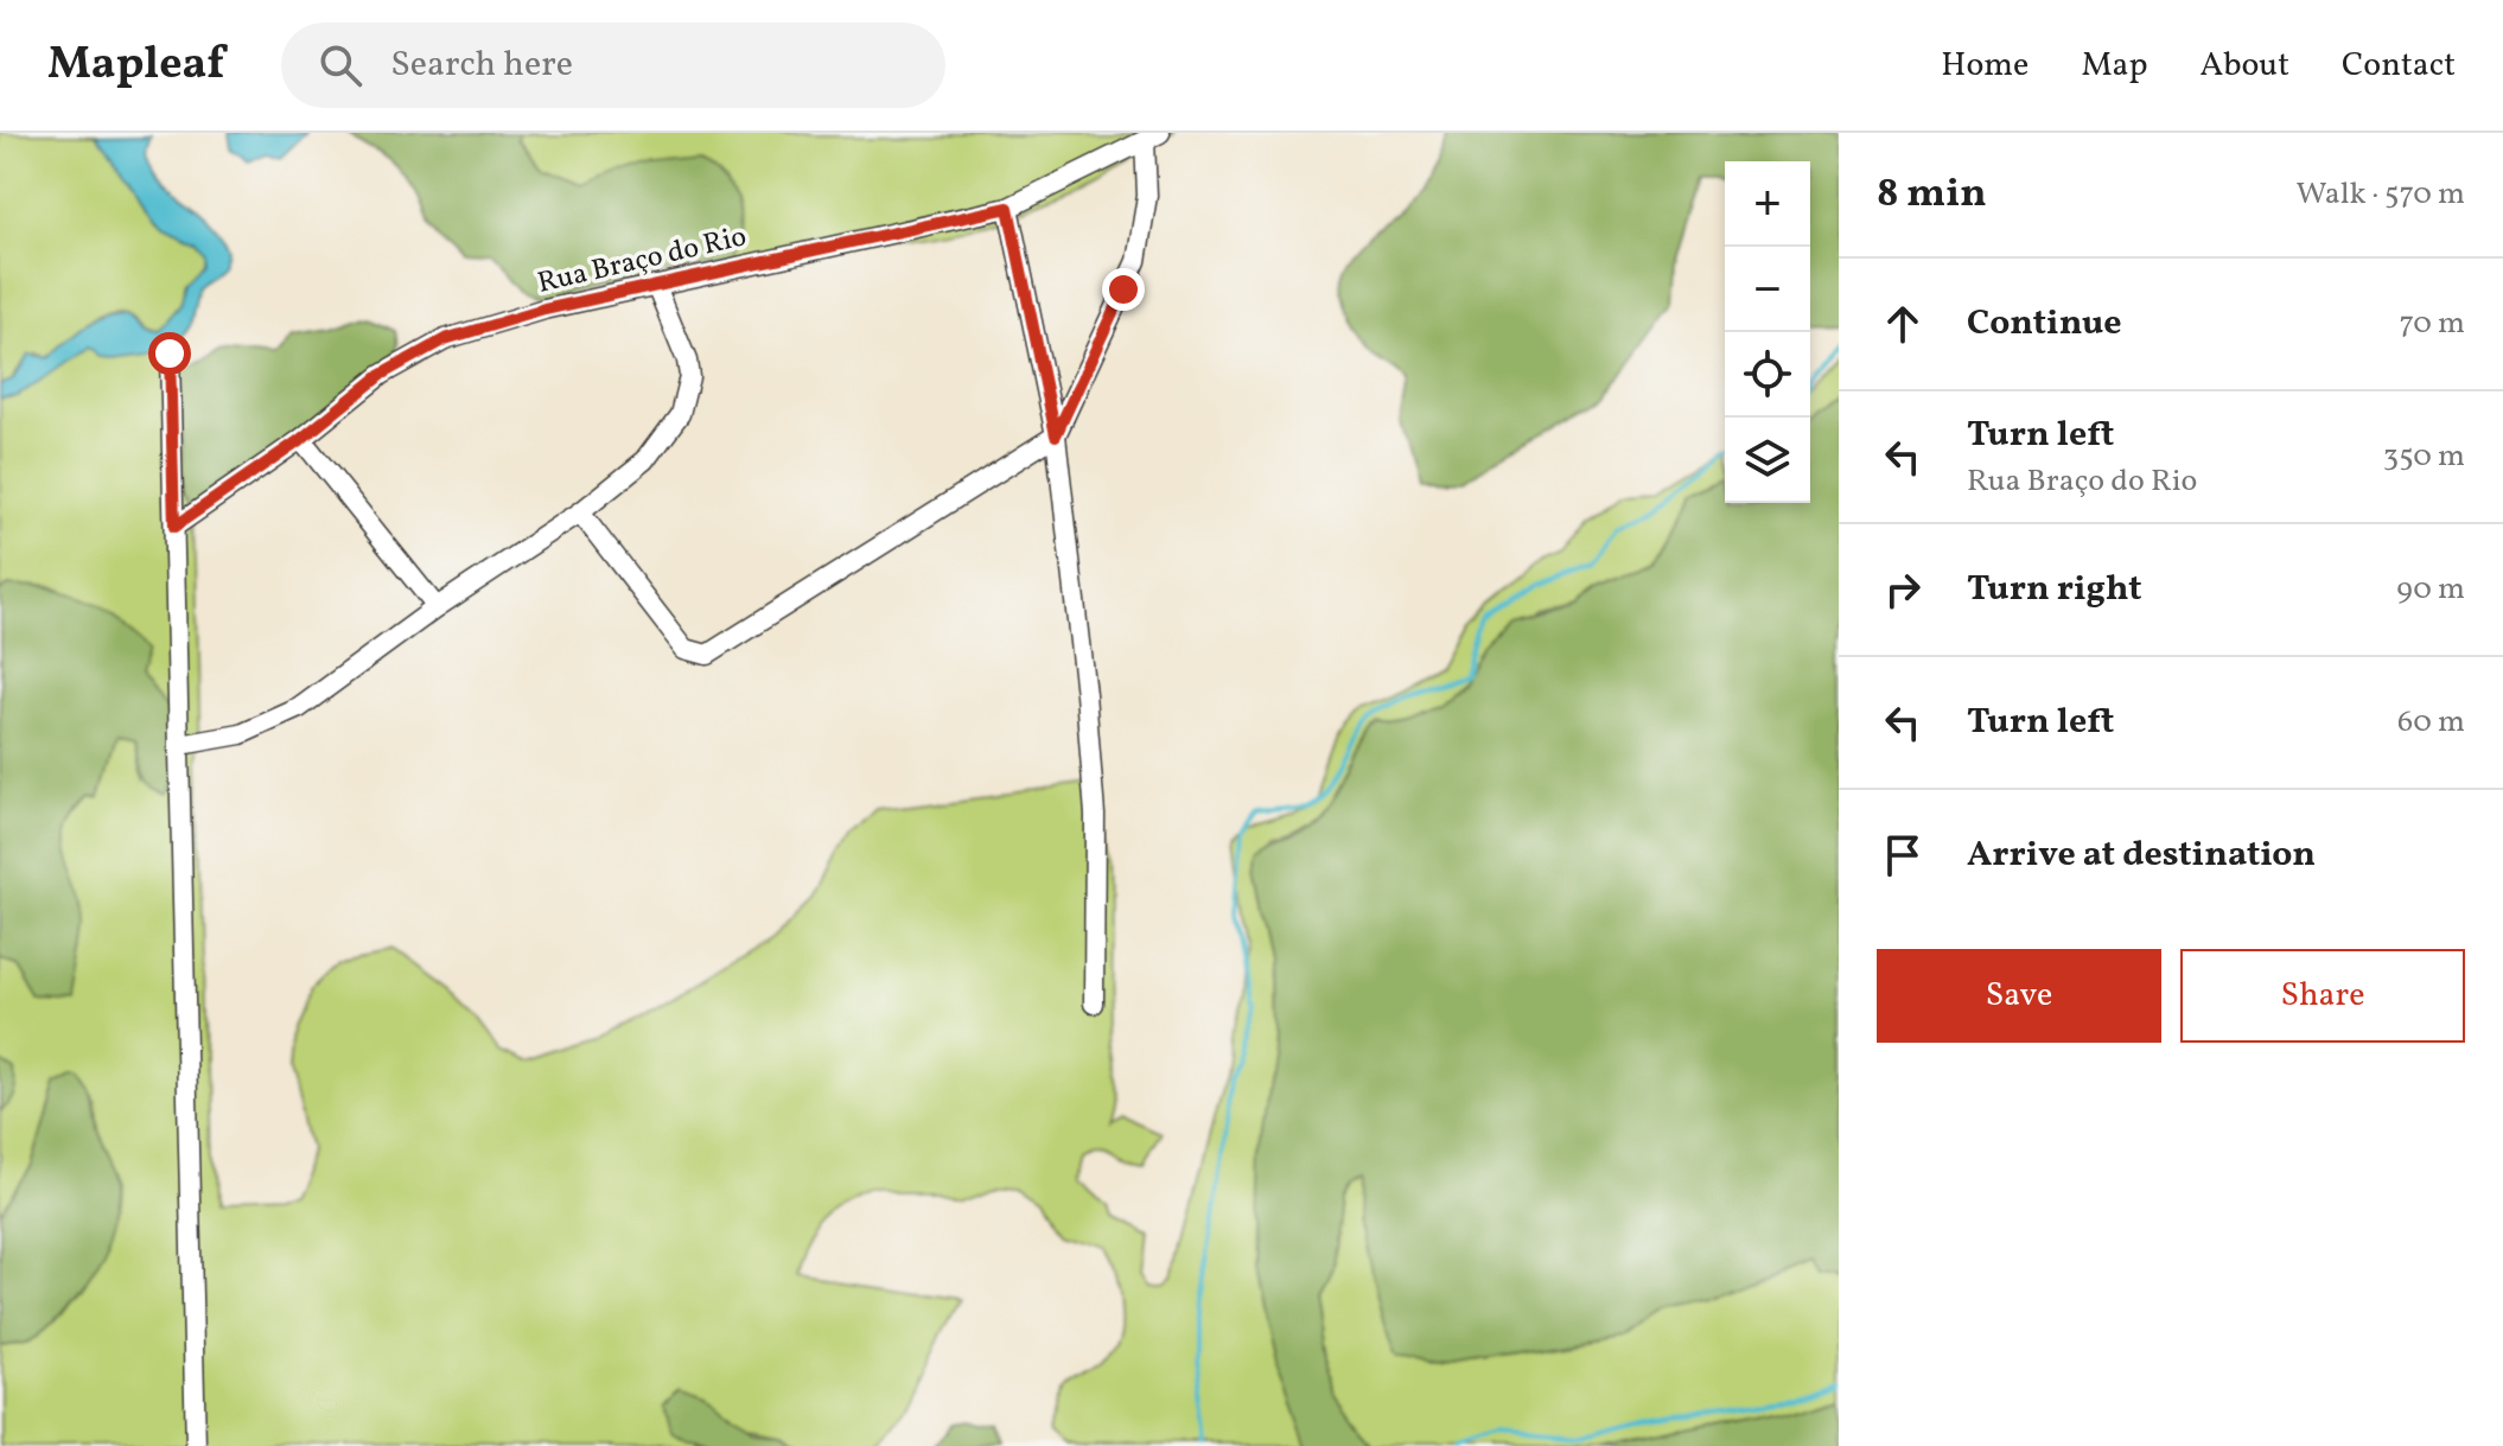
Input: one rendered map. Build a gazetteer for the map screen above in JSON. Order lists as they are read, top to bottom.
{
  "streets": {
    "street": ["Rua Braço do Rio"]
  },
  "page": {
    "header": "Mapleaf",
    "search": "Search here",
    "nav": [
      "Home",
      "Map",
      "About",
      "Contact"
    ],
    "heading": ["8 min", "Walk · 570 m"],
    "map_buttons": ["+", "−"],
    "list": [
      ["Continue", "70 m"],
      ["Turn left", "Rua Braço do Rio", "350 m"],
      ["Turn right", "90 m"],
      ["Turn left", "60 m"],
      "Arrive at destination"
    ],
    "buttons": ["Save", "Share"]
  }
}
